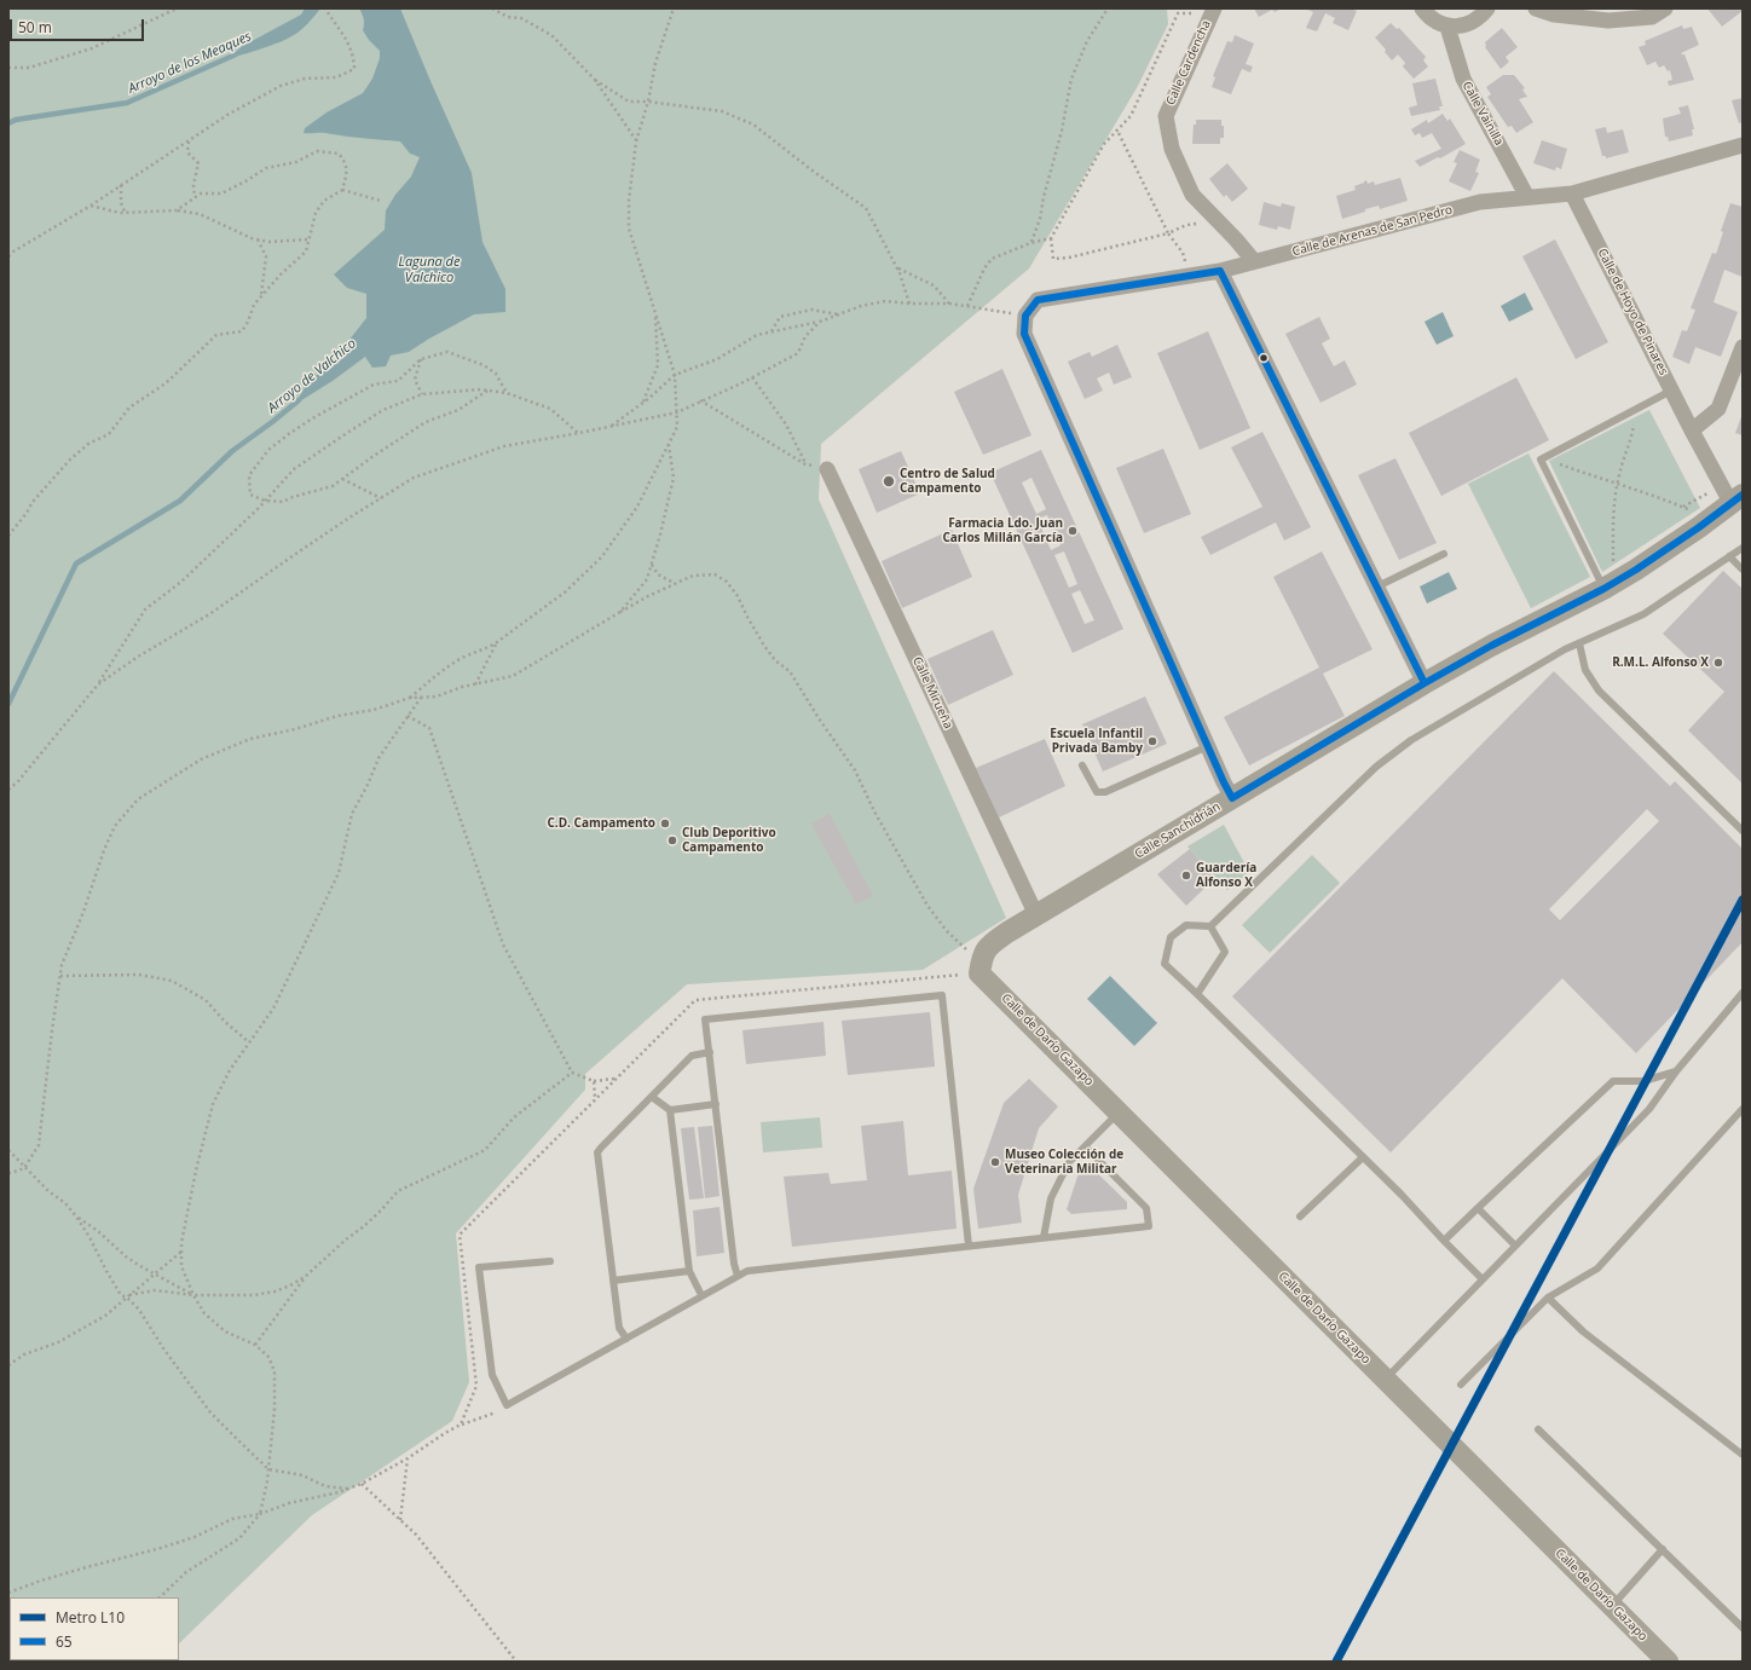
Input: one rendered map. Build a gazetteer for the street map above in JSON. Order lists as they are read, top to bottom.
{
  "streets": {
    "street": [
      "Calle Cardencha",
      "Calle Vainilla",
      "Calle de Arenas de San Pedro",
      "Calle de Hoyo de Pinares",
      "Calle Mirueña",
      "Calle Sanchidrián",
      "Calle de Darío Gazapo"
    ]
  },
  "crossings": [
    ["Calle Cardencha", "Calle de Arenas de San Pedro"],
    ["Calle Vainilla", "Calle de Arenas de San Pedro"],
    ["Calle de Arenas de San Pedro", "Calle de Hoyo de Pinares"],
    ["Calle de Hoyo de Pinares", "Calle Sanchidrián"],
    ["Calle Mirueña", "Calle Sanchidrián"],
    ["Calle Sanchidrián", "Calle de Darío Gazapo"]
  ],
  "water": ["Arroyo de los Meaques", "Laguna de Valchico", "Arroyo de Valchico"],
  "places": [
    "Centro de Salud Campamento",
    "Farmacia Ldo. Juan Carlos Millán García",
    "R.M.L. Alfonso X",
    "Escuela Infantil Privada Bamby",
    "C.D. Campamento",
    "Club Deporitivo Campamento",
    "Guardería Alfonso X",
    "Museo Colección de Veterinaria Militar"
  ],
  "lines": ["transit line 65", "metro line L10"],
  "legend": ["Metro L10", "65"],
  "scale_bar": "50 m"
}
